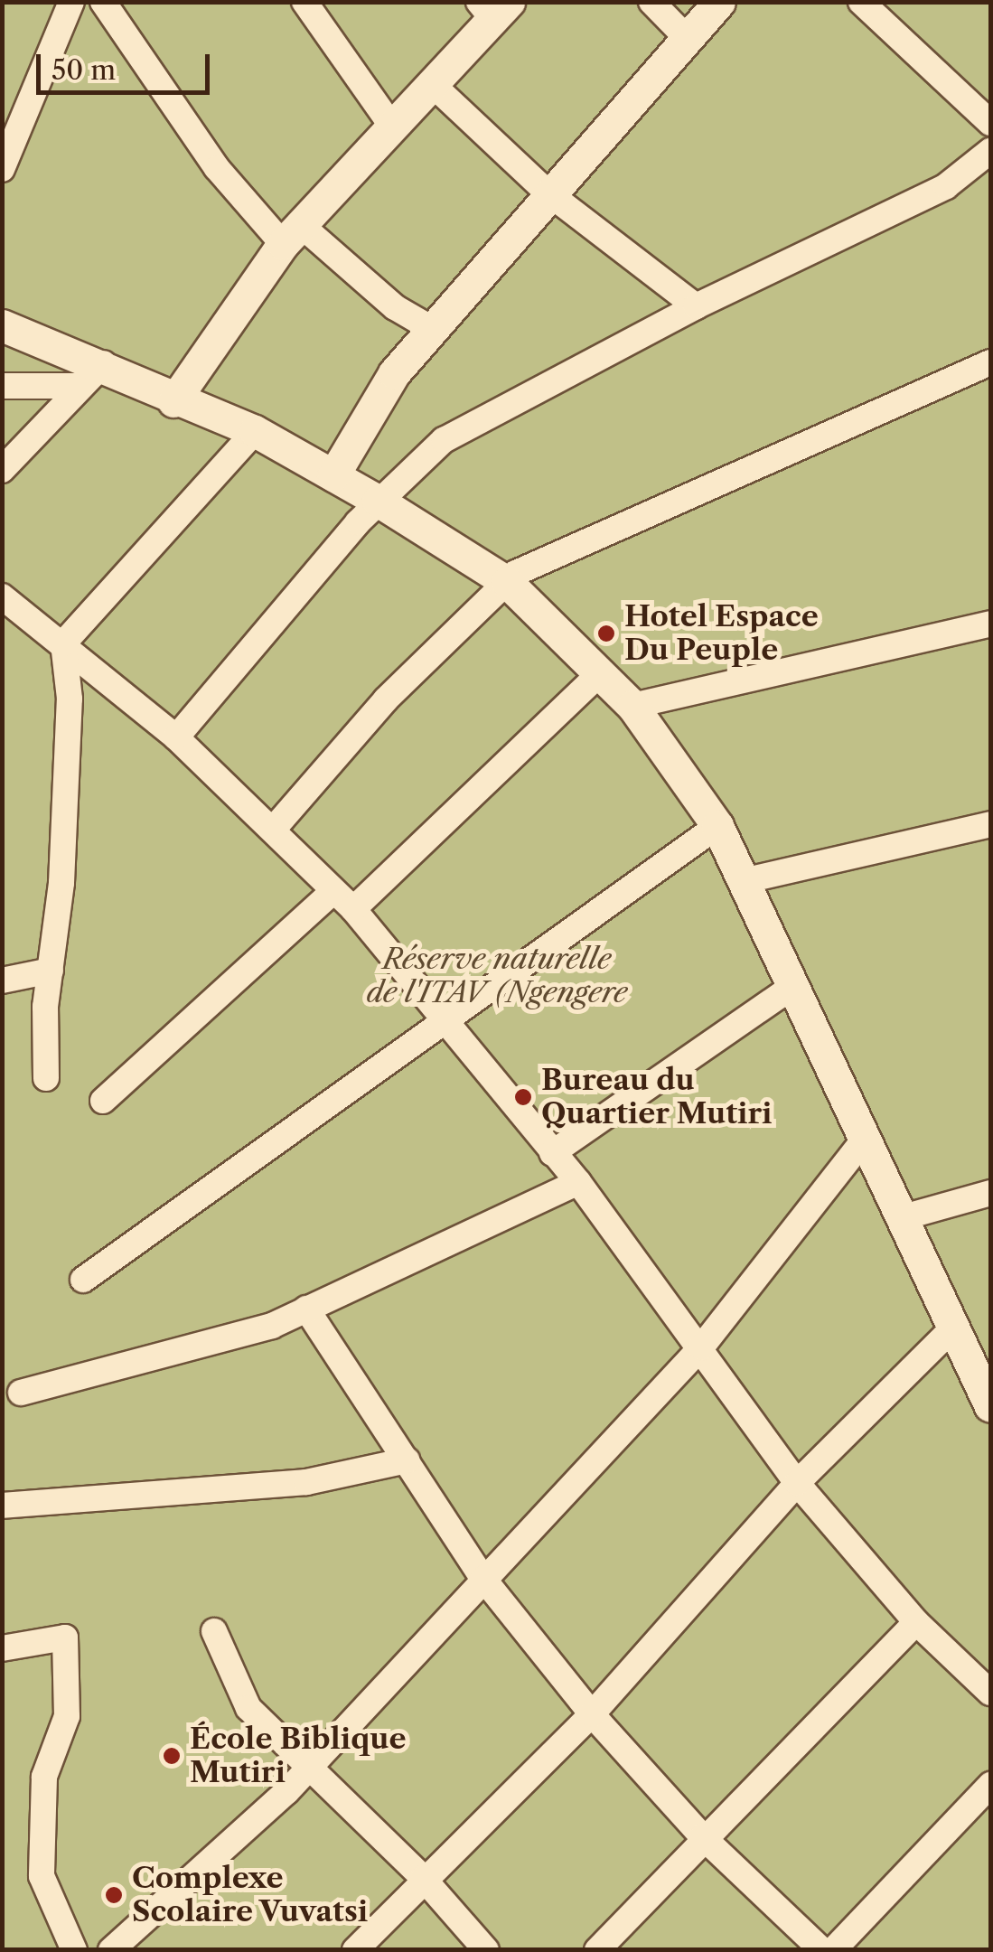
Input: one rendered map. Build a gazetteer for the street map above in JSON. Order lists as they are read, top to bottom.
{
  "parks": ["Réserve naturelle de l'ITAV (Ngengere"],
  "places": [
    "Hotel Espace Du Peuple",
    "Bureau du Quartier Mutiri",
    "École Biblique Mutiri",
    "Complexe Scolaire Vuvatsi"
  ],
  "scale_bar": "50 m"
}
